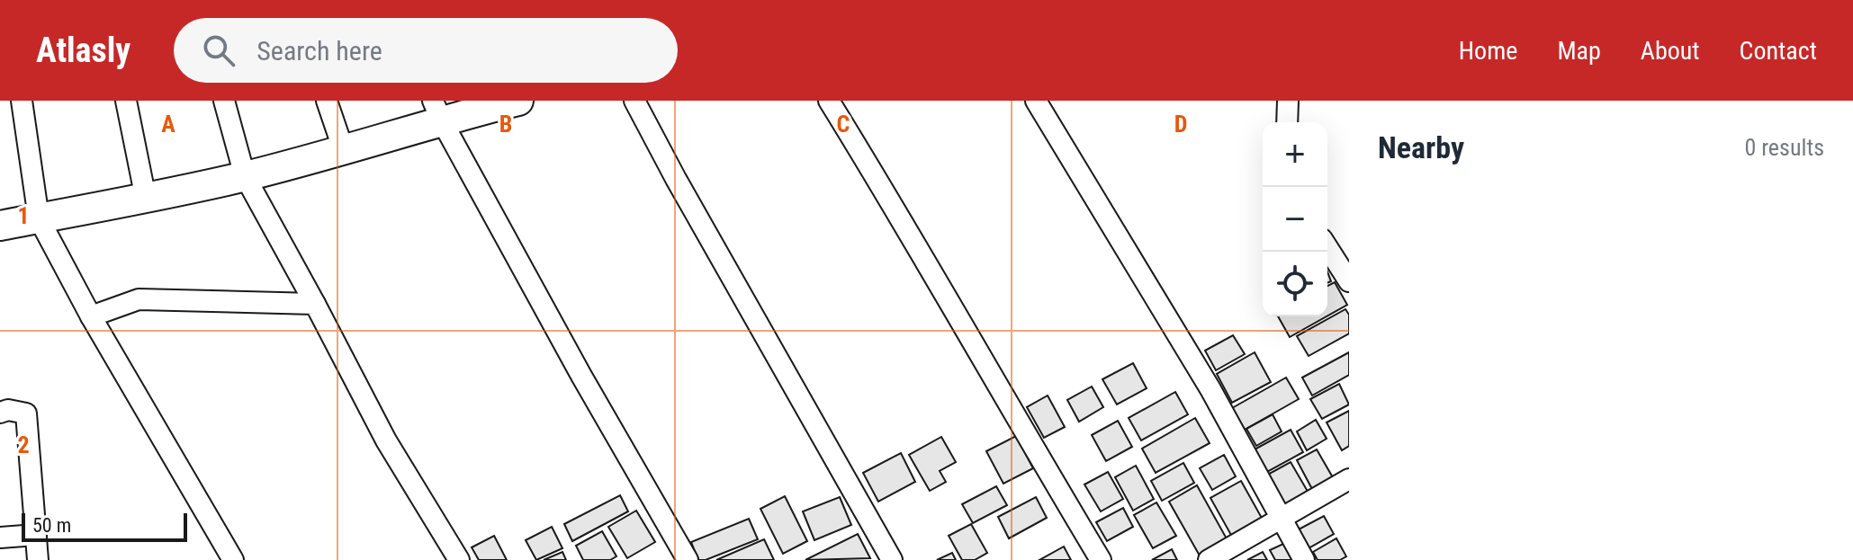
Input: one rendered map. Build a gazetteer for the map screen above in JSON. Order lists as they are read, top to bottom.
{
  "scale_bar": "50 m",
  "page": {
    "header": "Atlasly",
    "search": "Search here",
    "nav": [
      "Home",
      "Map",
      "About",
      "Contact"
    ],
    "heading": ["Nearby", "0 results"],
    "map_buttons": ["+", "−"],
    "scale": "50 m"
  },
  "grid": {
    "columns": [
      "A",
      "B",
      "C",
      "D"
    ],
    "rows": ["1", "2"]
  }
}
